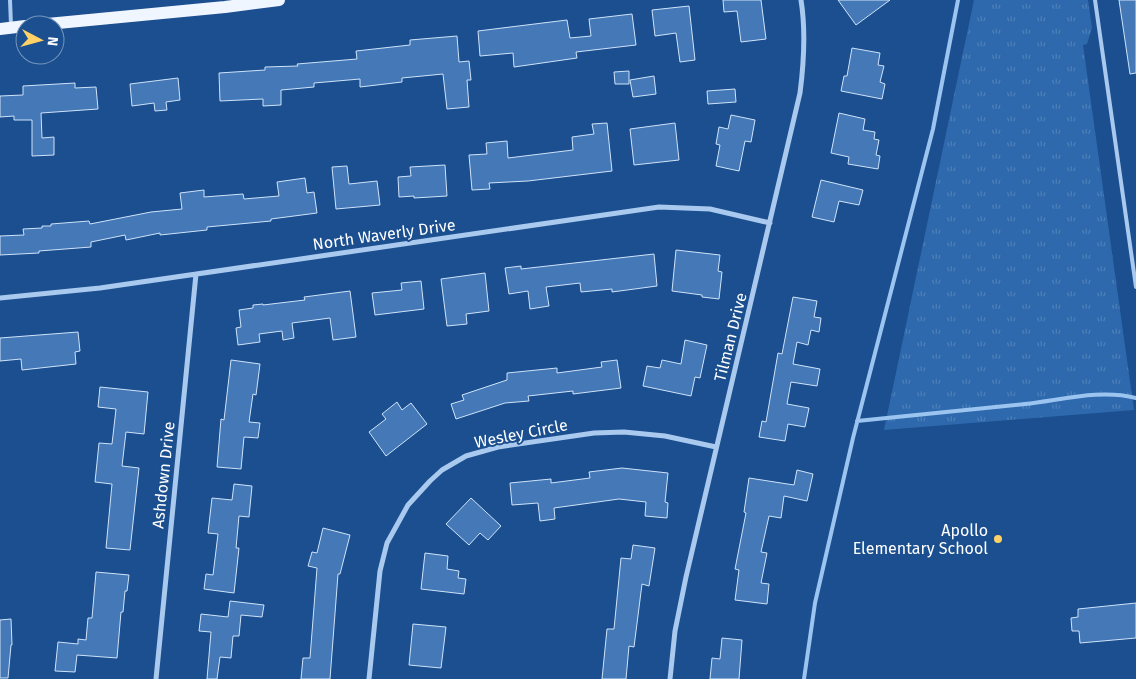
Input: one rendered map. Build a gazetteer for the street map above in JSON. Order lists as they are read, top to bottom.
{
  "streets": {
    "street": [
      "North Waverly Drive",
      "Tilman Drive",
      "Wesley Circle",
      "Ashdown Drive"
    ]
  },
  "crossings": [
    ["North Waverly Drive", "Tilman Drive"],
    ["North Waverly Drive", "Ashdown Drive"],
    ["Tilman Drive", "Wesley Circle"]
  ],
  "places": ["Apollo Elementary School"],
  "north": "right"
}
